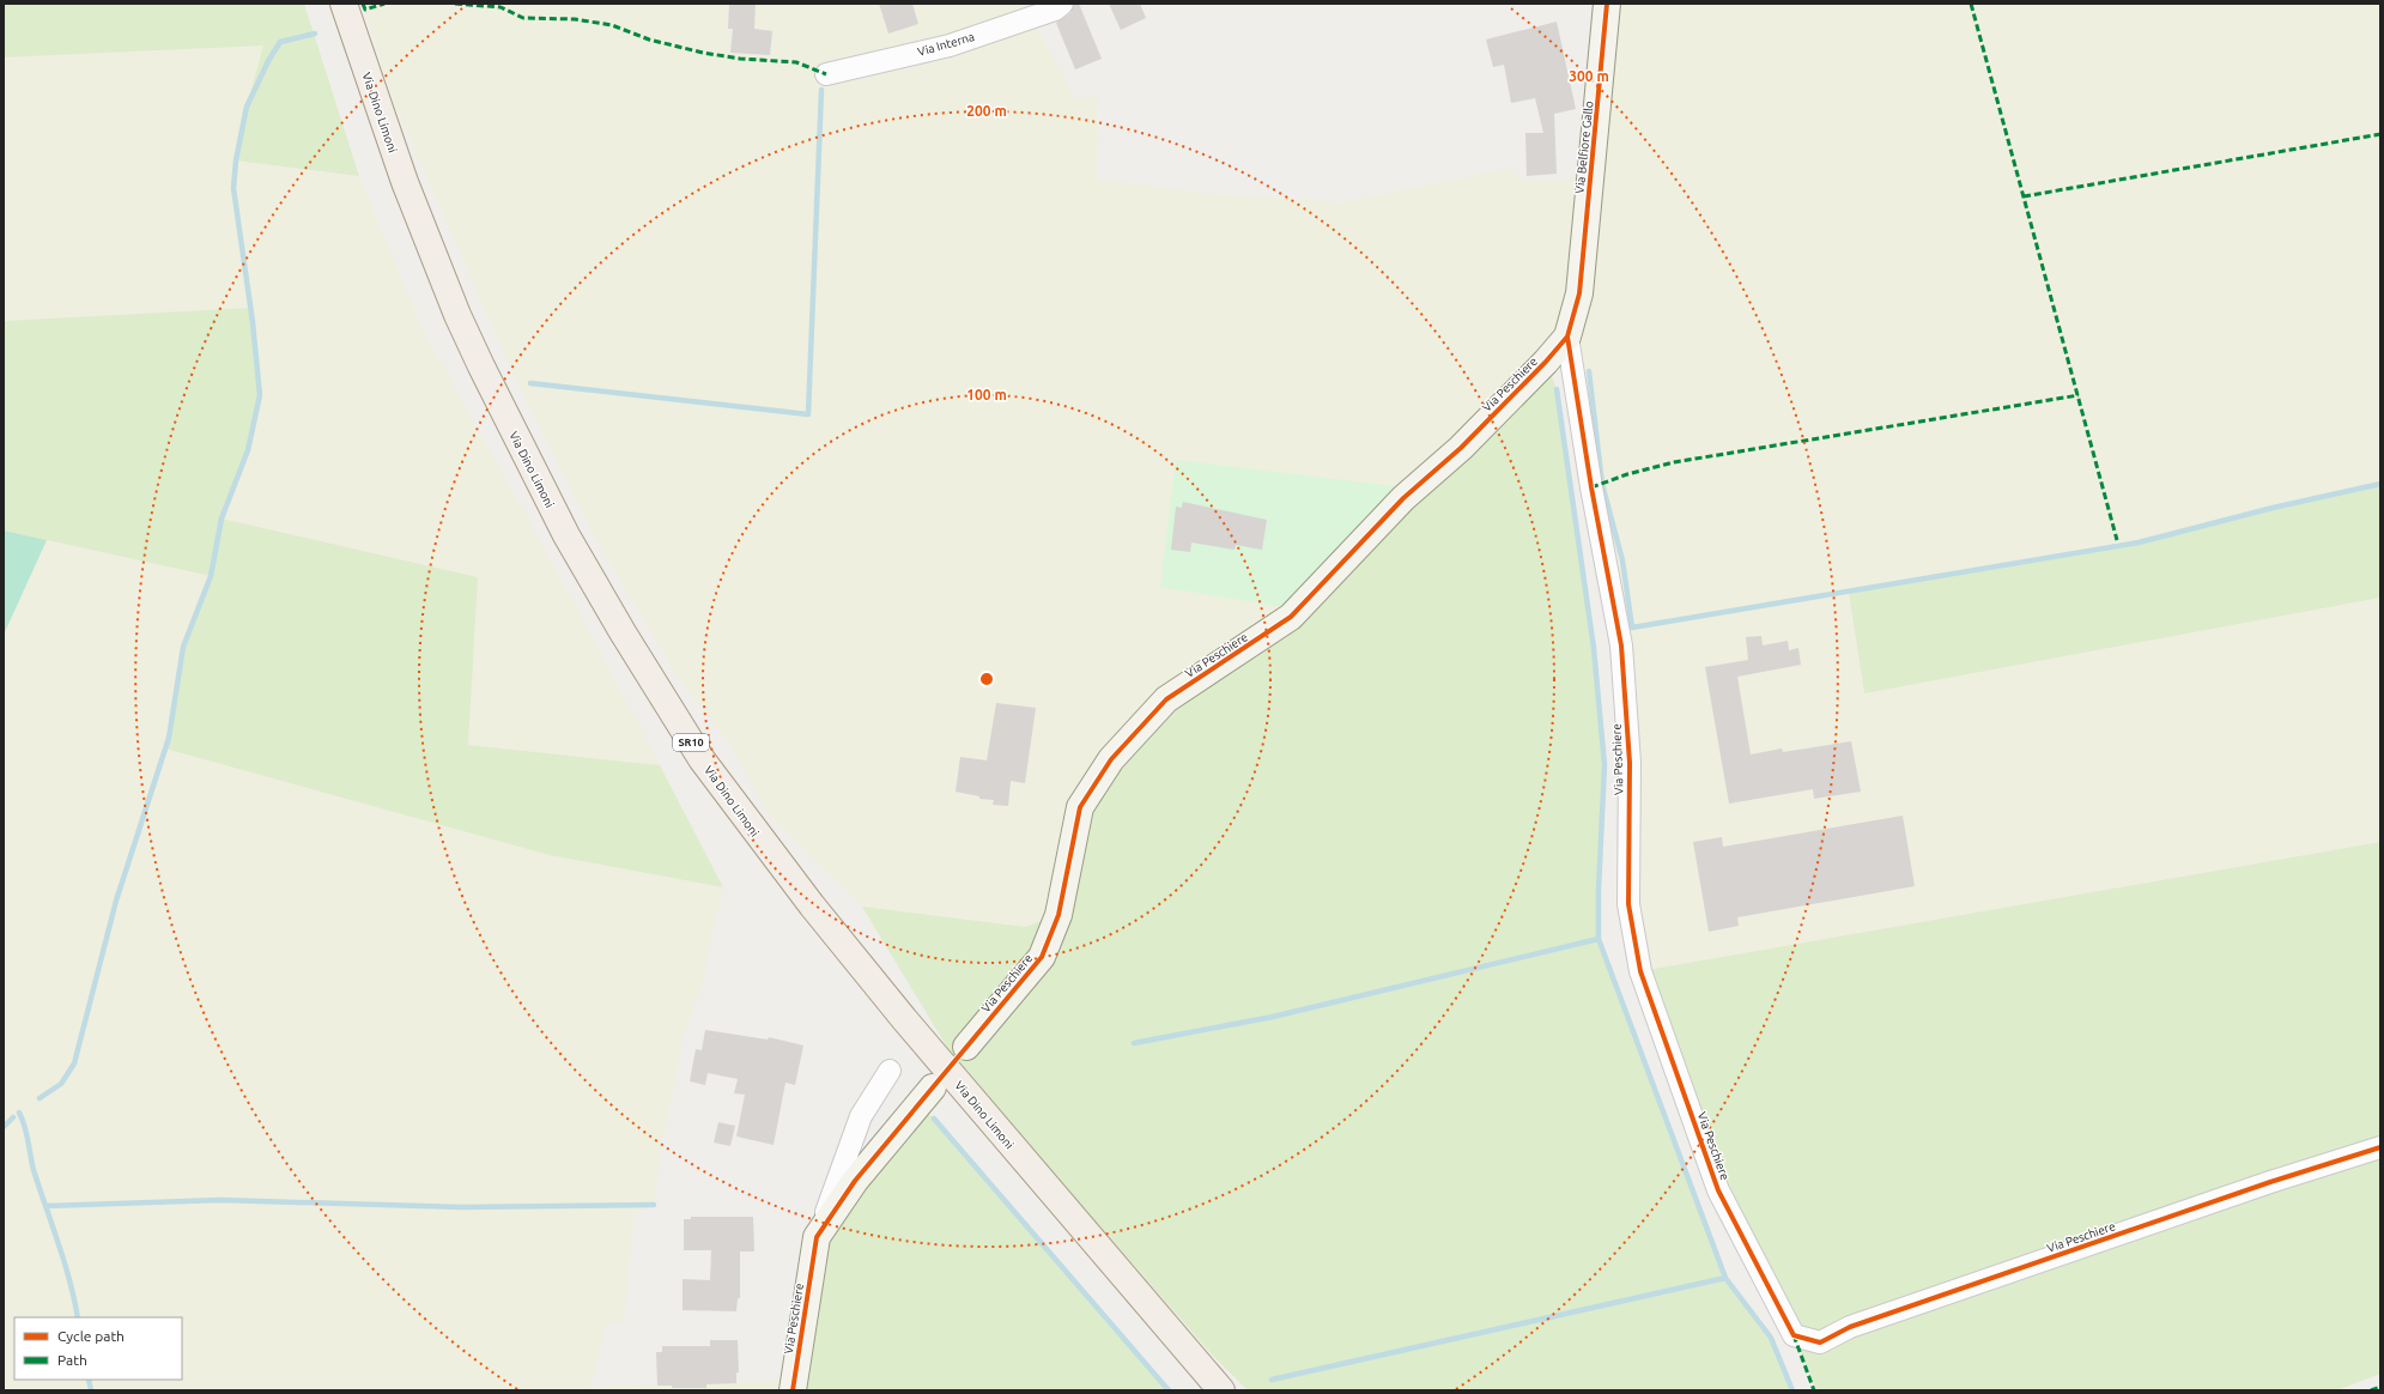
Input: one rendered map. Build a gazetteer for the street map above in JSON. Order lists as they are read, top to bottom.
{
  "streets": {
    "main road": ["Via Dino Limoni", "SR10"],
    "street": ["Via Interna", "Via Belfiore Gallo", "Via Peschiere"]
  },
  "crossings": [
    ["Via Belfiore Gallo", "Via Peschiere"]
  ],
  "legend": ["Cycle path", "Path"],
  "rings": ["300 m", "200 m", "100 m"]
}
